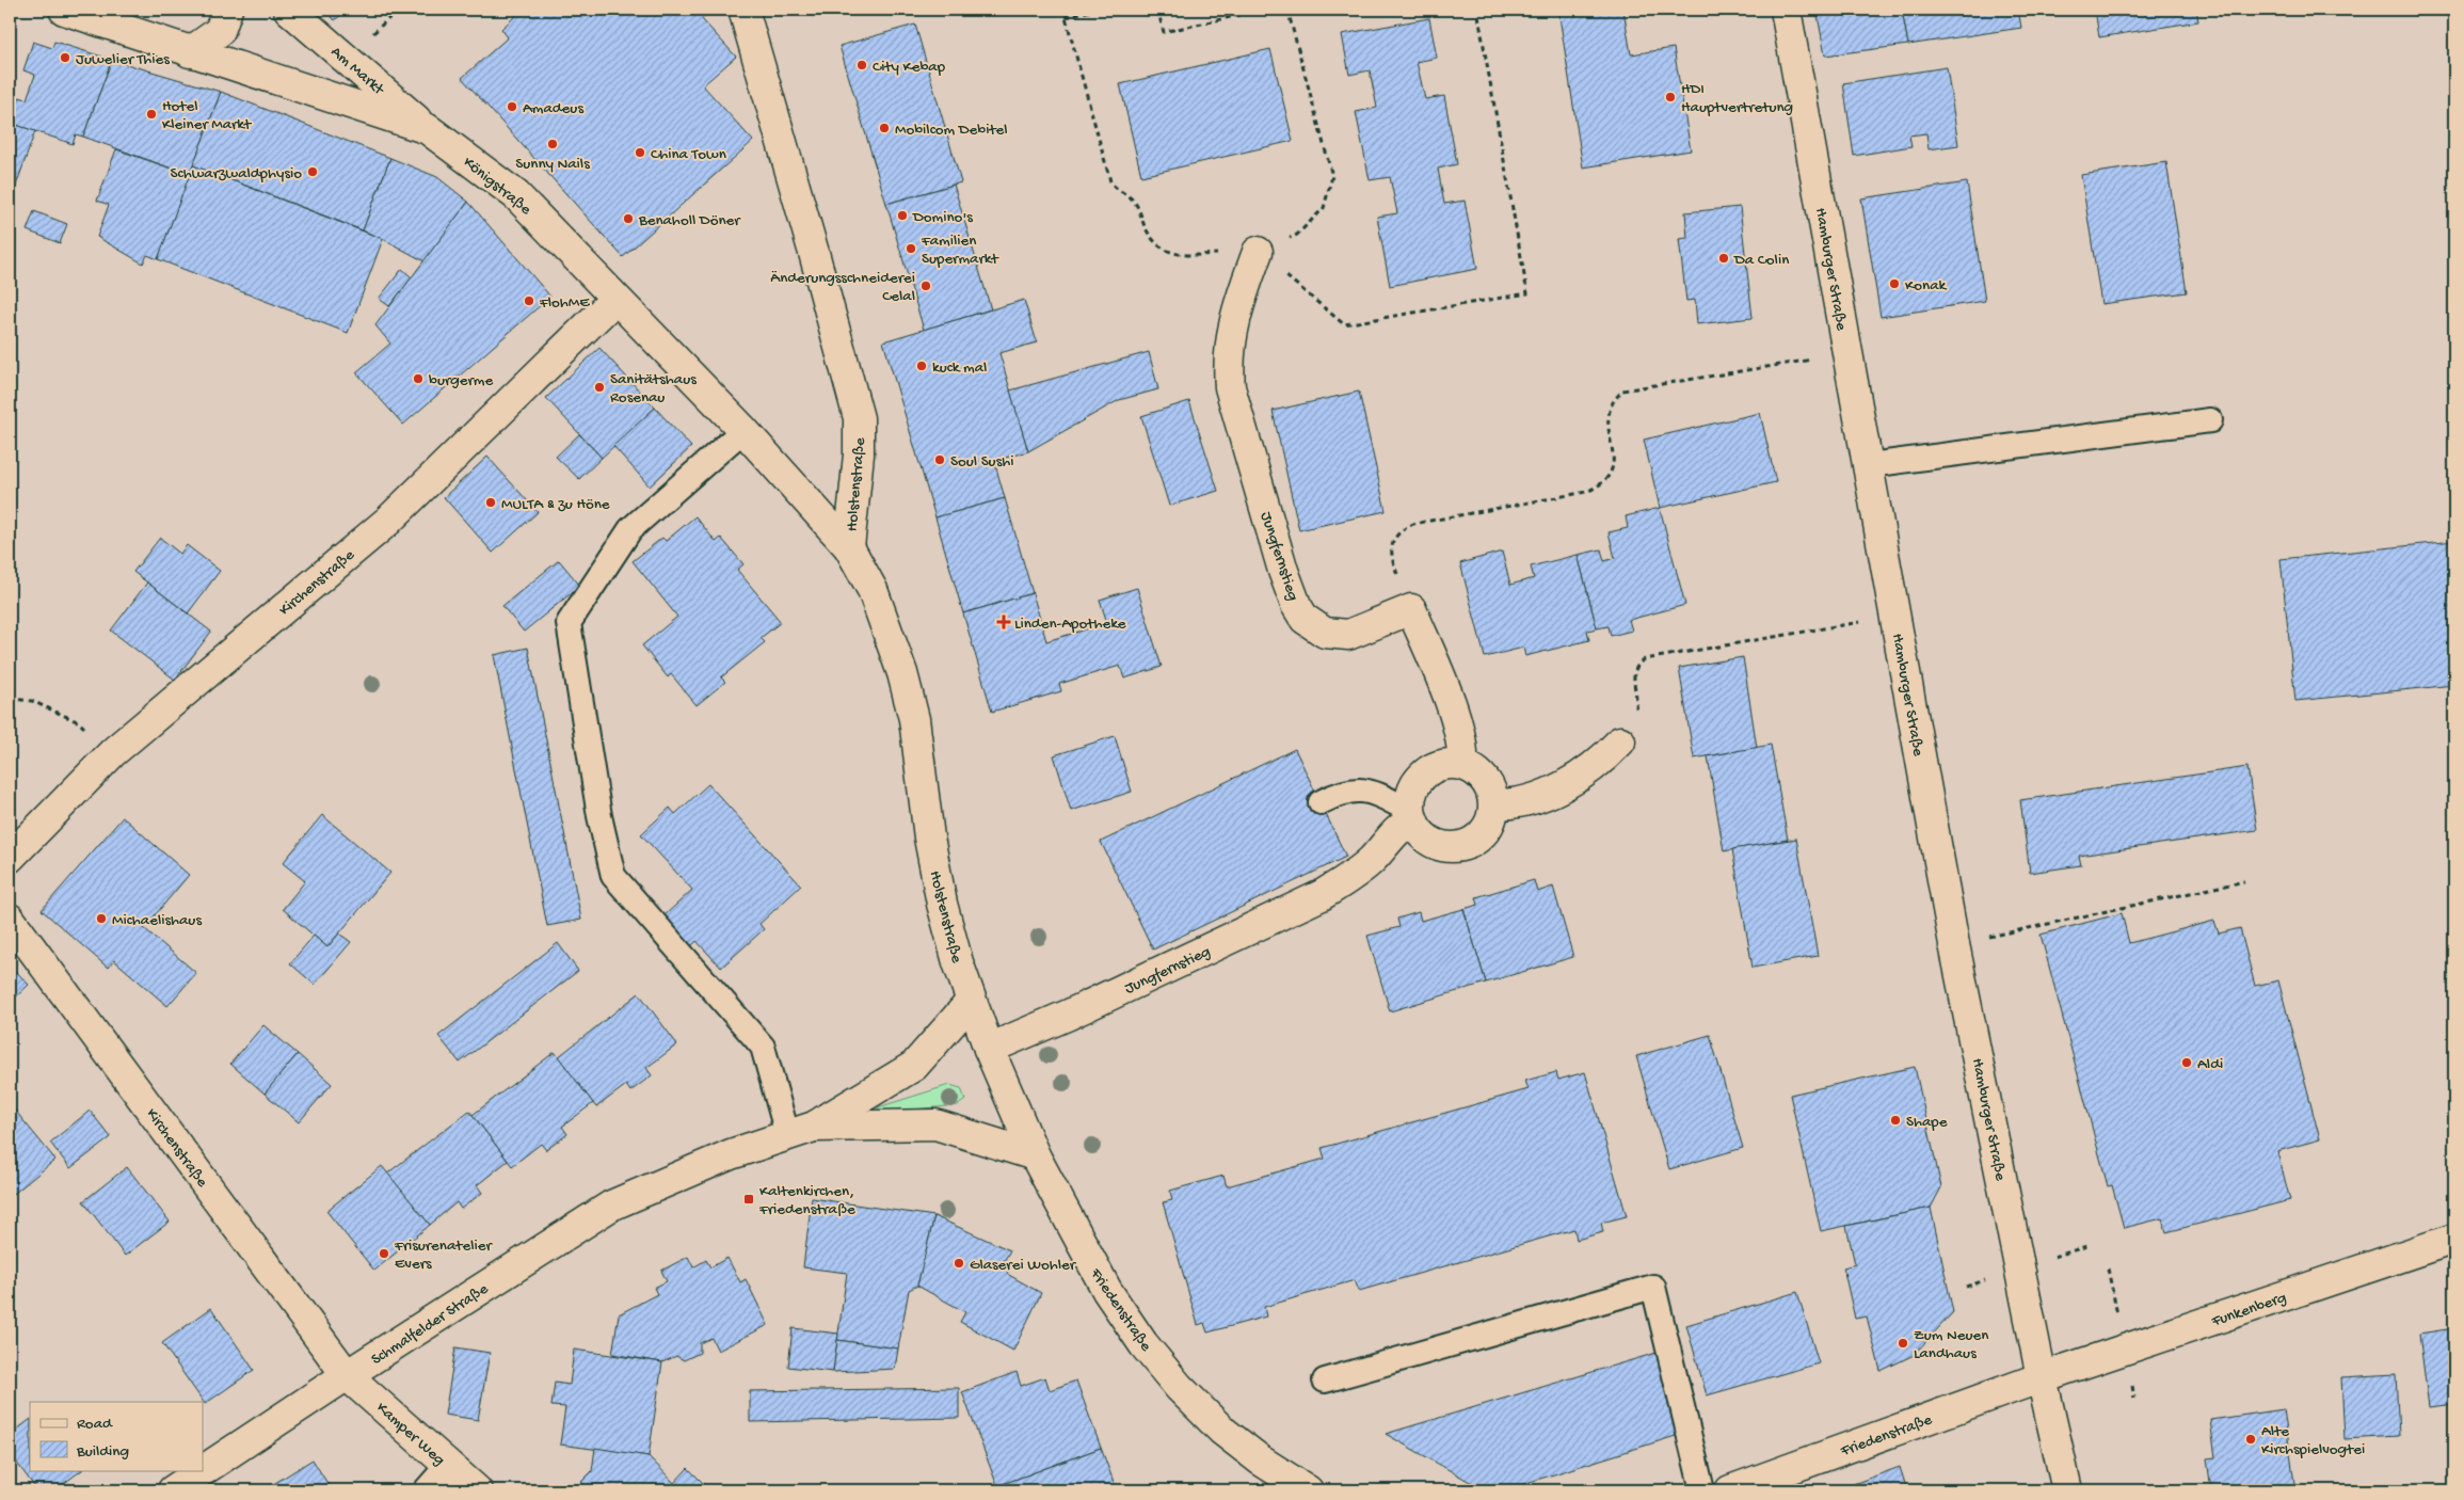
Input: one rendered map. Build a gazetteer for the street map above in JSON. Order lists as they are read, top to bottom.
{
  "streets": {
    "main road": [
      "Am Markt",
      "Königstraße",
      "Hamburger Straße",
      "Holstenstraße",
      "Jungfernstieg",
      "Kirchenstraße",
      "Funkenberg",
      "Friedenstraße",
      "Schmalfelder Straße",
      "Kamper Weg"
    ]
  },
  "crossings": [
    ["Am Markt", "Königstraße"],
    ["Königstraße", "Holstenstraße"],
    ["Königstraße", "Kirchenstraße"],
    ["Hamburger Straße", "Funkenberg"],
    ["Hamburger Straße", "Friedenstraße"],
    ["Holstenstraße", "Jungfernstieg"],
    ["Holstenstraße", "Friedenstraße"],
    ["Holstenstraße", "Schmalfelder Straße"],
    ["Jungfernstieg", "Friedenstraße"],
    ["Kirchenstraße", "Schmalfelder Straße"],
    ["Kirchenstraße", "Kamper Weg"],
    ["Funkenberg", "Friedenstraße"],
    ["Friedenstraße", "Schmalfelder Straße"],
    ["Schmalfelder Straße", "Kamper Weg"]
  ],
  "places": {
    "other": [
      "Juwelier Thies",
      "City Kebap",
      "HDI Hauptvertretung",
      "Amadeus",
      "Hotel Kleiner Markt",
      "Mobilcom Debitel",
      "Sunny Nails",
      "China Town",
      "Schwarzwaldphysio",
      "Domino's",
      "Benaholl Döner",
      "Familien Supermarkt",
      "Da Colin",
      "Konak",
      "Änderungsschneiderei Celal",
      "FlohME",
      "kuck mal",
      "burgerme",
      "Sanitätshaus Rosenau",
      "Soul Sushi",
      "MULTA & zu Höne",
      "Michaelishaus",
      "Aldi",
      "Shape",
      "Frisurenatelier Evers",
      "Glaserei Wohler",
      "Zum Neuen Landhaus",
      "Alte Kirchspielvogtei"
    ],
    "health": ["Linden-Apotheke"],
    "transit": ["Kaltenkirchen, Friedenstraße"]
  },
  "legend": ["Road", "Building"]
}
